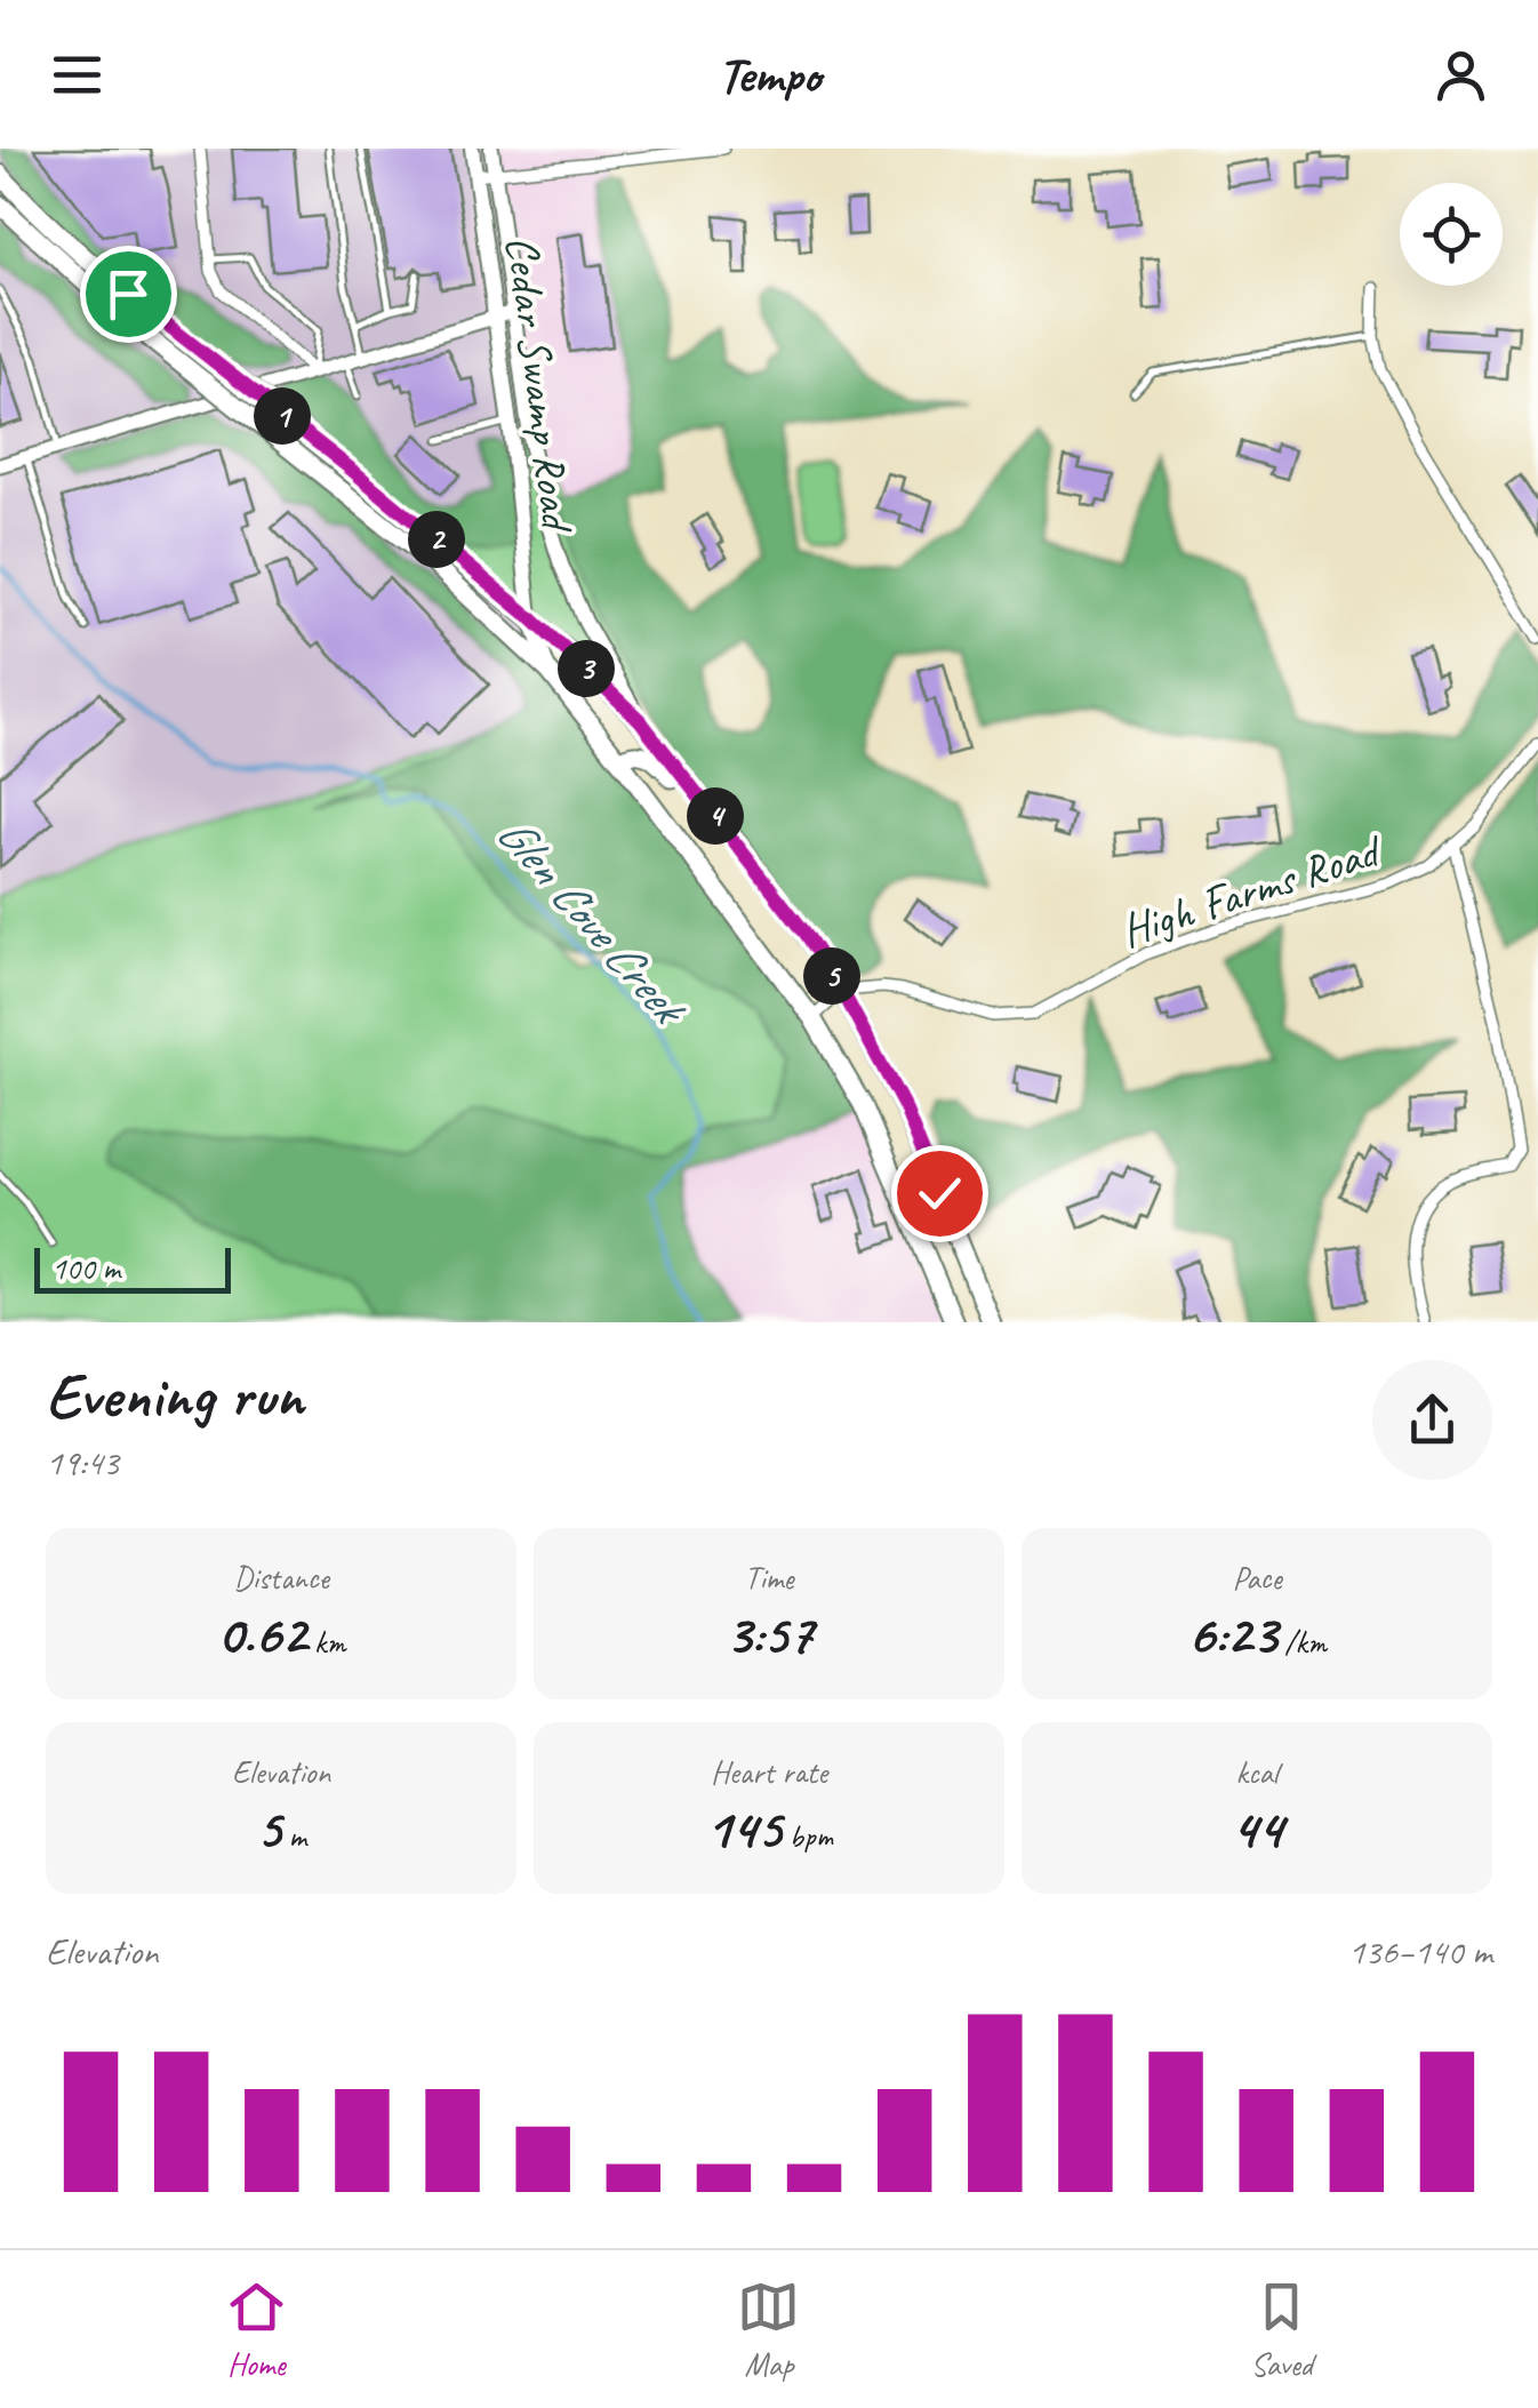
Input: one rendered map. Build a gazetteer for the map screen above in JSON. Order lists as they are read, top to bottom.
{
  "streets": {
    "main road": ["Cedar Swamp Road"],
    "street": ["High Farms Road"]
  },
  "crossings": [
    ["Cedar Swamp Road", "High Farms Road"]
  ],
  "water": ["Glen Cove Creek"],
  "scale_bar": "100 m",
  "page": {
    "header": "Tempo",
    "pins": [
      "1",
      "2",
      "3",
      "4",
      "5"
    ],
    "scale": "100 m",
    "heading": ["Evening run", "19:43"],
    "stats": [
      ["Distance", "0.62 km"],
      ["Time", "3:57"],
      ["Pace", "6:23 /km"],
      ["Elevation", "5 m"],
      ["Heart rate", "145 bpm"],
      ["kcal", "44"]
    ],
    "chart": ["Elevation", "136–140 m"],
    "tabs": ["Home", "Map", "Saved"]
  }
}
